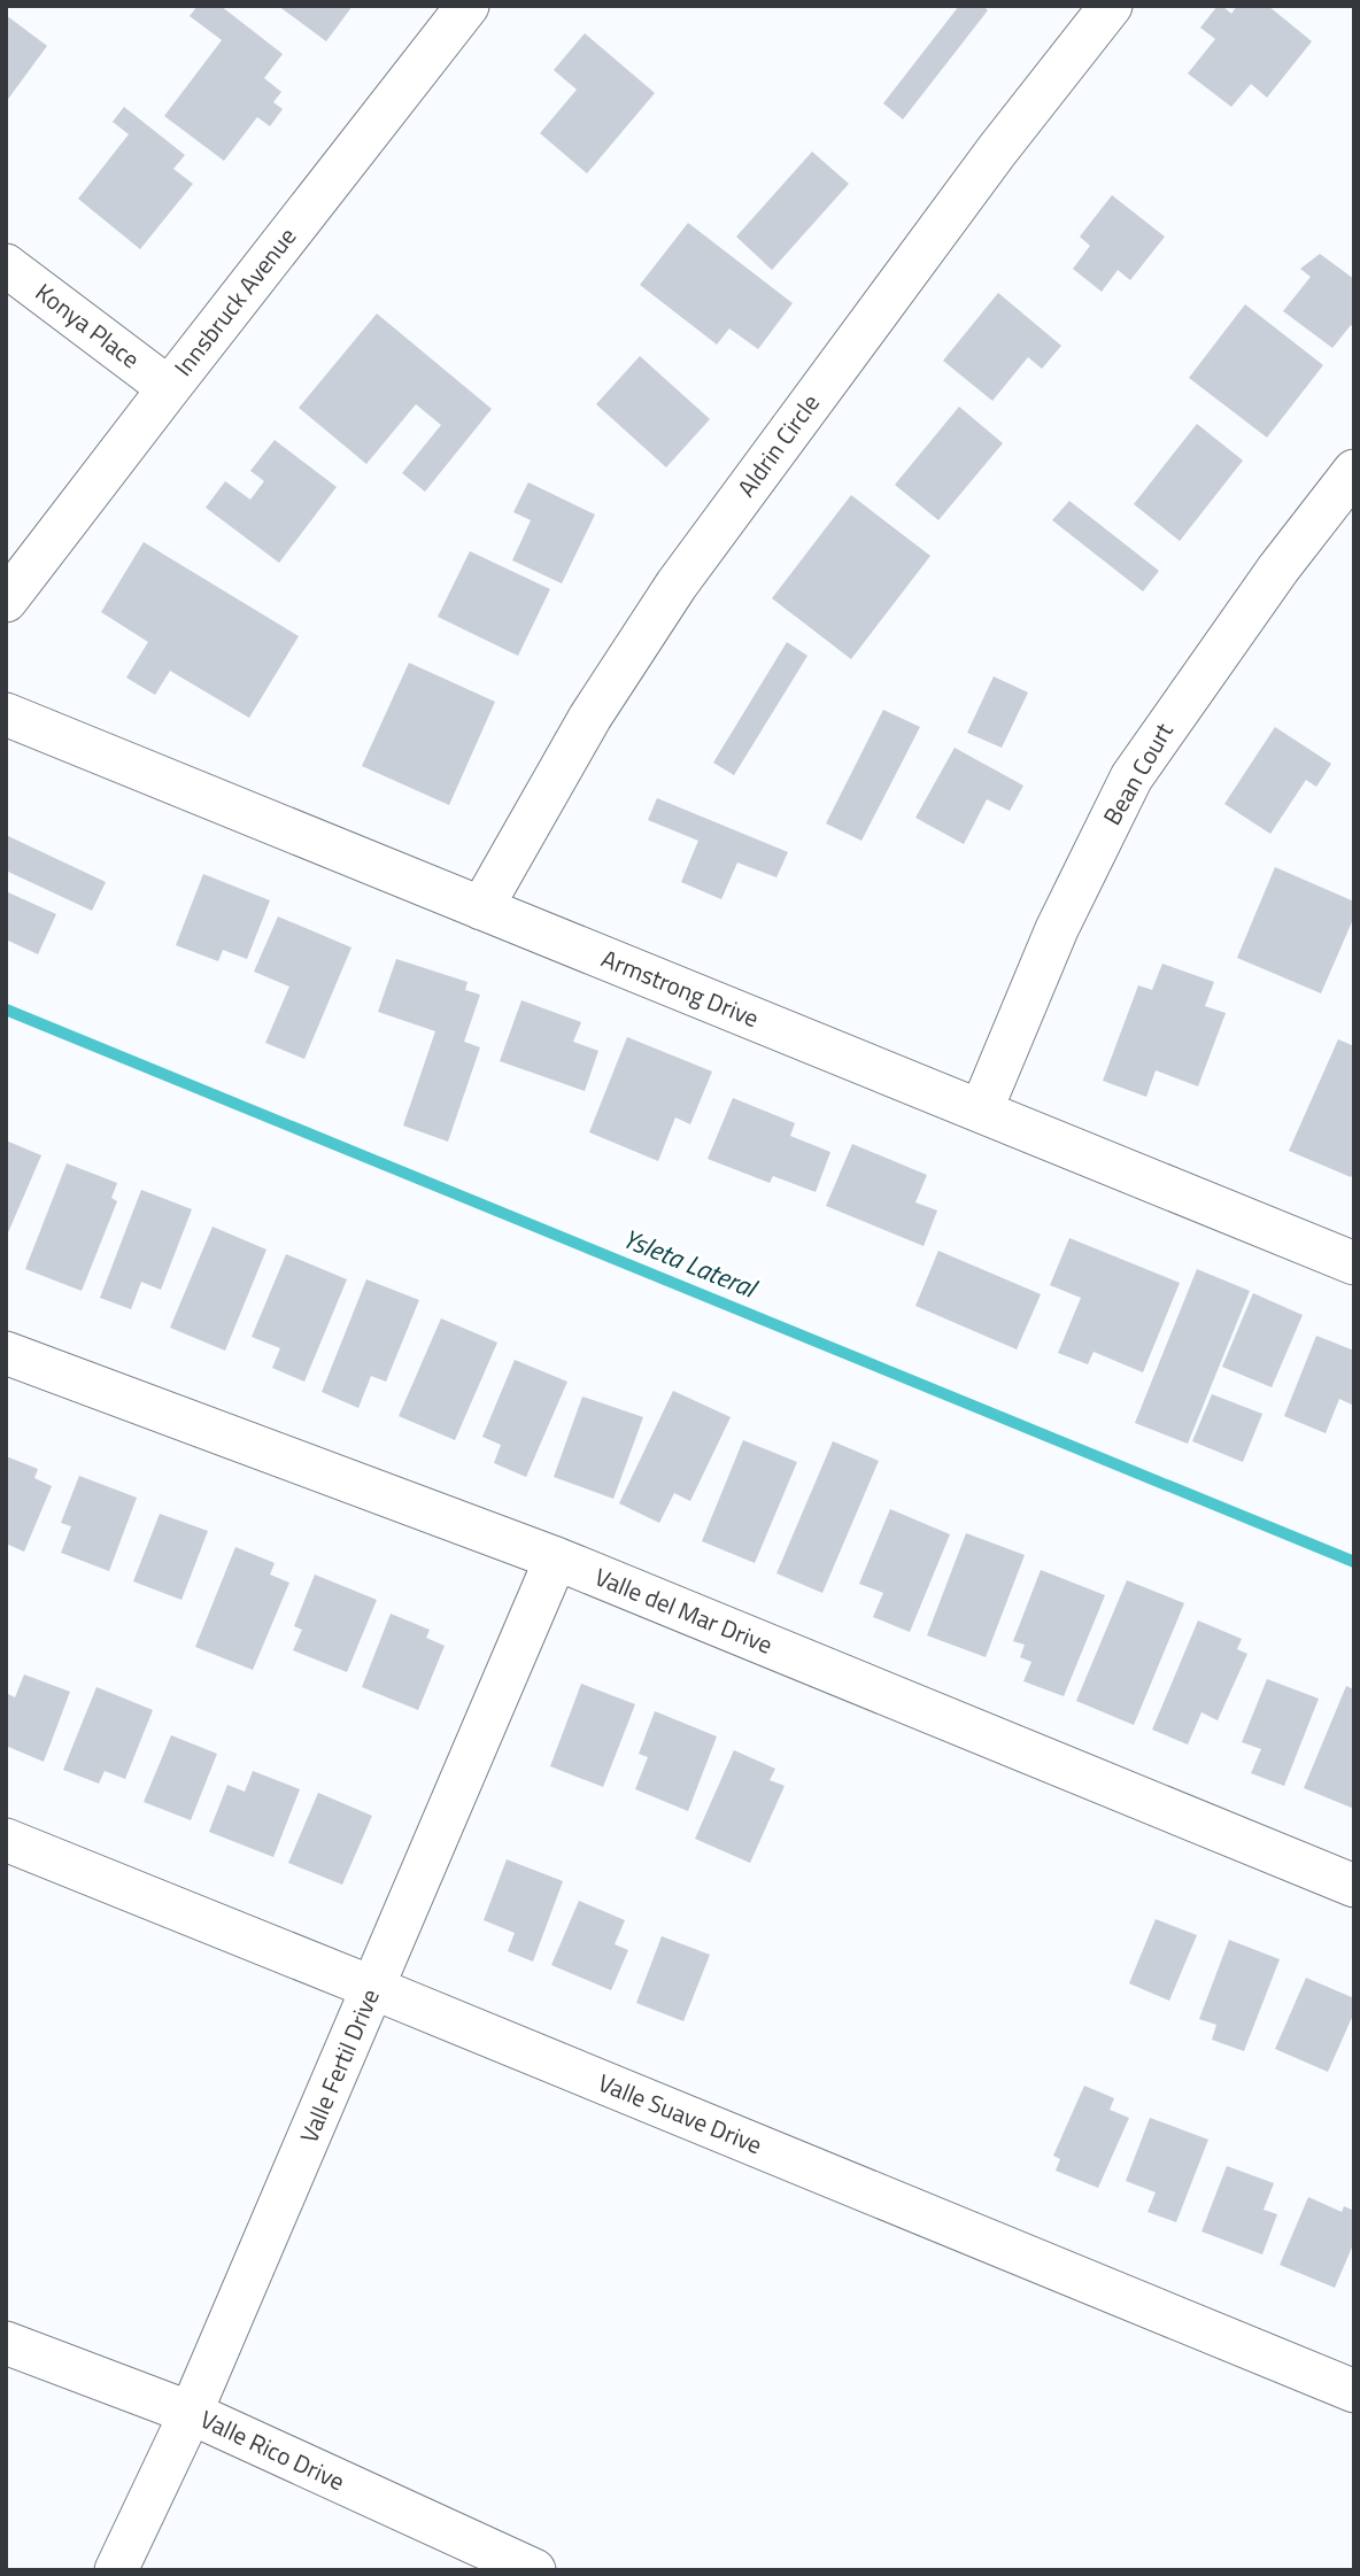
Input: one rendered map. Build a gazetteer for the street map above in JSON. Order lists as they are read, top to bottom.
{
  "streets": {
    "street": [
      "Innsbruck Avenue",
      "Konya Place",
      "Aldrin Circle",
      "Bean Court",
      "Armstrong Drive",
      "Valle del Mar Drive",
      "Valle Fertil Drive",
      "Valle Suave Drive",
      "Valle Rico Drive"
    ]
  },
  "crossings": [
    ["Innsbruck Avenue", "Konya Place"],
    ["Aldrin Circle", "Armstrong Drive"],
    ["Bean Court", "Armstrong Drive"],
    ["Valle del Mar Drive", "Valle Fertil Drive"],
    ["Valle Fertil Drive", "Valle Suave Drive"],
    ["Valle Fertil Drive", "Valle Rico Drive"]
  ],
  "water": ["Ysleta Lateral"]
}
